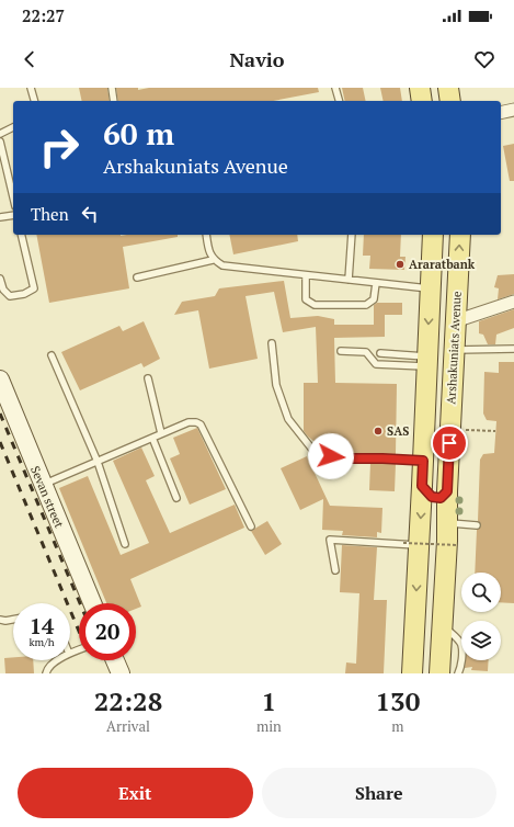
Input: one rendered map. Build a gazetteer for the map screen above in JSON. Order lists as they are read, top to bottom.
{
  "streets": {
    "main road": ["Arshakuniats Avenue"],
    "street": ["Sevan street"]
  },
  "places": ["Araratbank", "SAS"],
  "page": {
    "status": "22:27",
    "header": "Navio",
    "turn": ["60 m", "Arshakuniats Avenue"],
    "then": "Then",
    "speed": "14 km/h",
    "limit": "20",
    "eta": [
      "22:28",
      "Arrival",
      "1",
      "min",
      "130",
      "m"
    ],
    "buttons": ["Exit", "Share"]
  }
}
